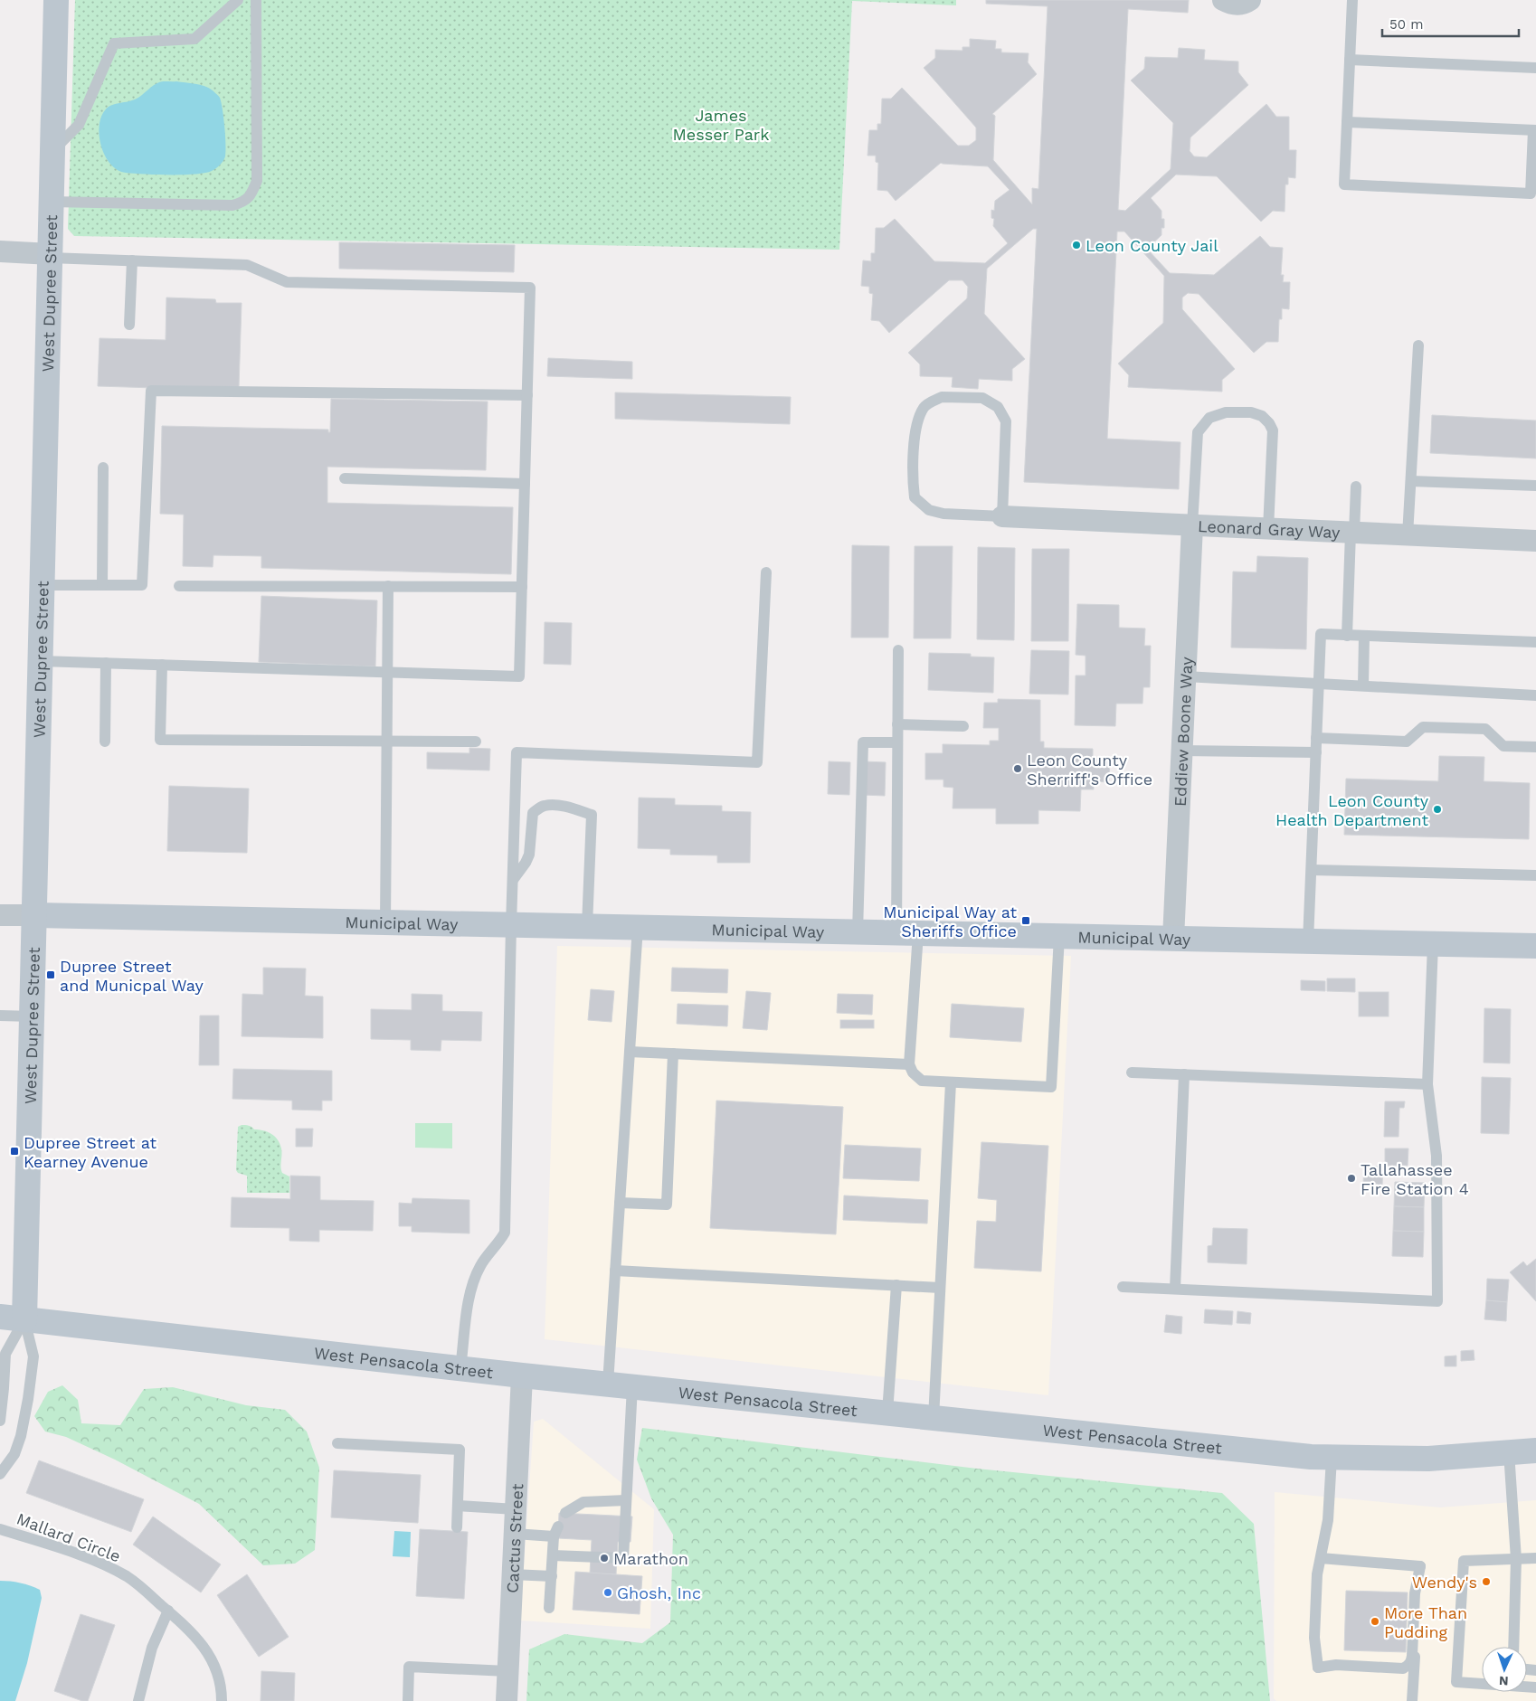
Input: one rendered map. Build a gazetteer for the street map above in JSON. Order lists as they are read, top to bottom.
{
  "streets": {
    "street": [
      "West Dupree Street",
      "Leonard Gray Way",
      "Eddiew Boone Way",
      "Municipal Way",
      "West Pensacola Street",
      "Cactus Street"
    ],
    "lane": ["Mallard Circle"]
  },
  "crossings": [
    ["West Dupree Street", "Municipal Way"],
    ["West Dupree Street", "West Pensacola Street"],
    ["Leonard Gray Way", "Eddiew Boone Way"],
    ["Eddiew Boone Way", "Municipal Way"],
    ["West Pensacola Street", "Cactus Street"]
  ],
  "parks": ["James Messer Park"],
  "places": {
    "other": [
      "Leon County Jail",
      "Leon County Sherriff's Office",
      "Leon County Health Department",
      "Tallahassee Fire Station 4",
      "Marathon",
      "Wendy's",
      "Ghosh, Inc",
      "More Than Pudding"
    ],
    "transit": ["Municipal Way at Sheriffs Office", "Dupree Street and Municpal Way", "Dupree Street at Kearney Avenue"]
  },
  "scale_bar": "50 m",
  "north": "bottom"
}
